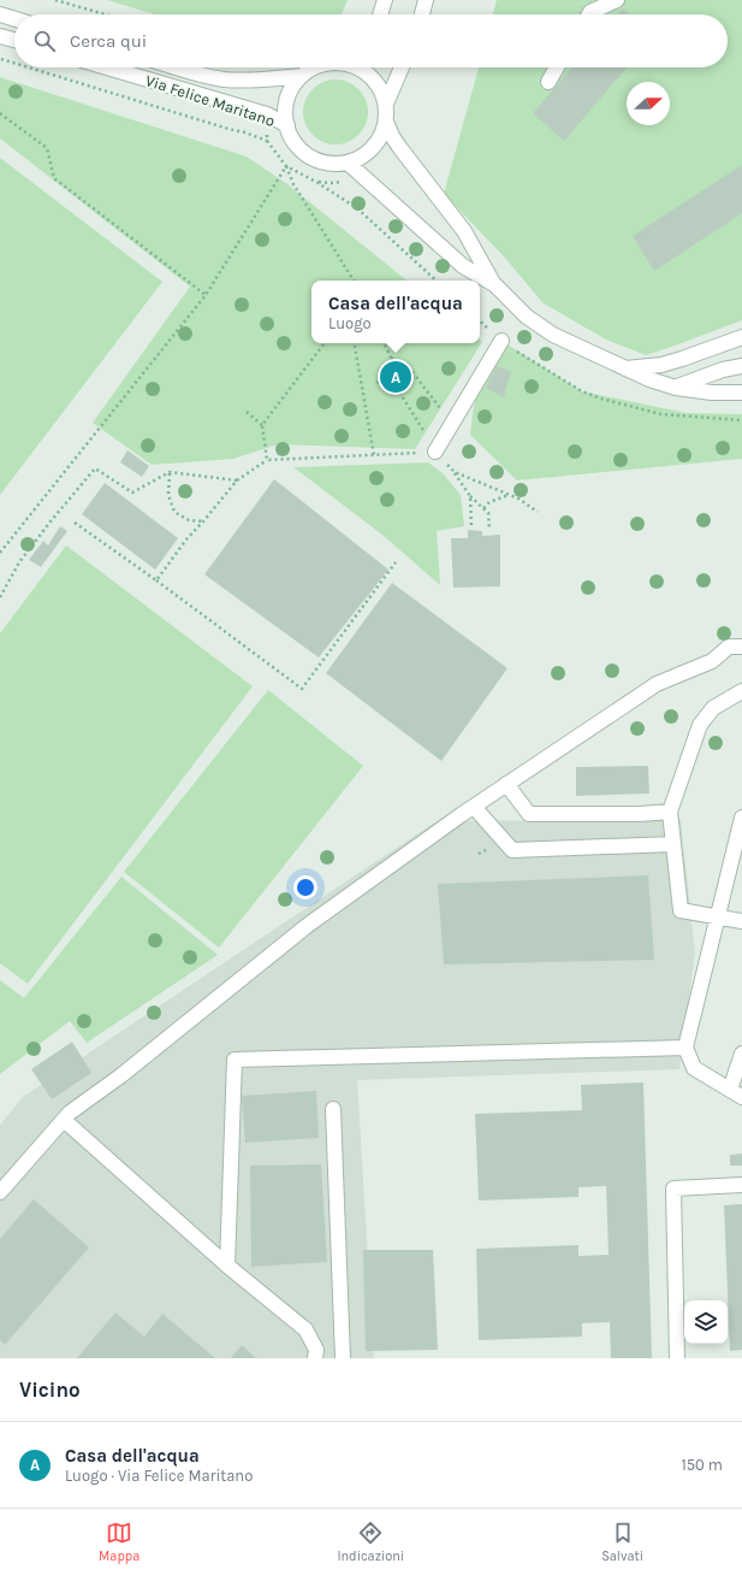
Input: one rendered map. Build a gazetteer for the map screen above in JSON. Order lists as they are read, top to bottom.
{
  "streets": {
    "street": ["Via Felice Maritano"]
  },
  "north": "right",
  "page": {
    "search": "Cerca qui",
    "popup": ["Casa dell'acqua", "Luogo"],
    "pins": "A",
    "heading": "Vicino",
    "list": [
      {
        "mark": "A",
        "name": "Casa dell'acqua",
        "note": "Luogo · Via Felice Maritano",
        "value": "150 m"
      }
    ],
    "nav": ["Mappa", "Indicazioni", "Salvati"]
  }
}
